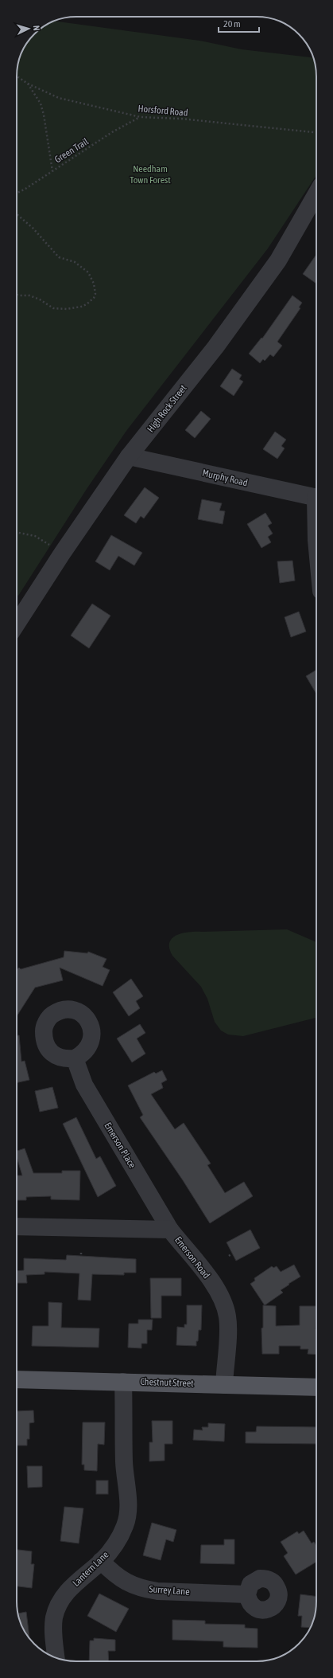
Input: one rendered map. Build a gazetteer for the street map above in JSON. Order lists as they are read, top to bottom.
{
  "streets": {
    "main road": ["Chestnut Street"],
    "street": [
      "High Rock Street",
      "Murphy Road",
      "Emerson Place",
      "Emerson Road",
      "Lantern Lane",
      "Surrey Lane"
    ],
    "path": ["Horsford Road", "Green Trail"]
  },
  "crossings": [
    ["Horsford Road", "Green Trail"],
    ["High Rock Street", "Murphy Road"],
    ["Emerson Place", "Emerson Road"],
    ["Emerson Road", "Chestnut Street"],
    ["Chestnut Street", "Lantern Lane"],
    ["Lantern Lane", "Surrey Lane"]
  ],
  "parks": ["Needham Town Forest"],
  "scale_bar": "20 m",
  "north": "right"
}
